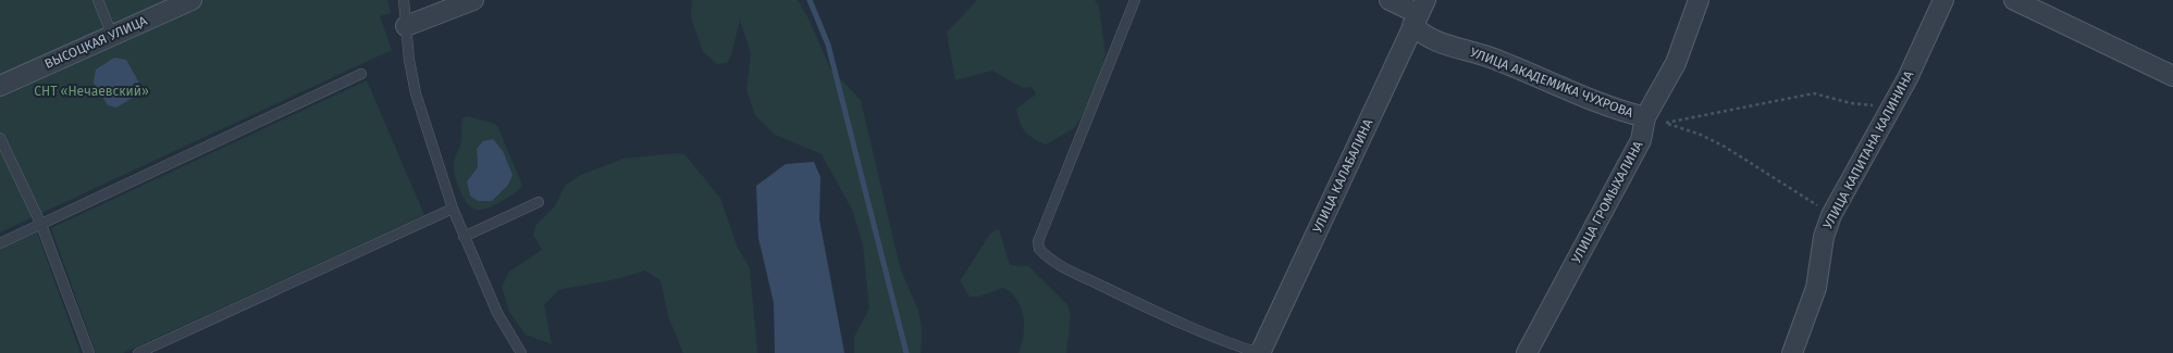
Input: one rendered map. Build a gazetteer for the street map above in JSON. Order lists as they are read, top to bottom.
{
  "streets": {
    "street": [
      "ВЫСОЦКАЯ УЛИЦА",
      "УЛИЦА АКАДЕМИКА ЧУХРОВА",
      "УЛИЦА КАПИТАНА КАЛИНИНА",
      "УЛИЦА КАЛАБАЛИНА",
      "УЛИЦА ГРОМЫХАЛИНА"
    ]
  },
  "crossings": [
    ["УЛИЦА АКАДЕМИКА ЧУХРОВА", "УЛИЦА КАЛАБАЛИНА"],
    ["УЛИЦА АКАДЕМИКА ЧУХРОВА", "УЛИЦА ГРОМЫХАЛИНА"]
  ],
  "parks": ["СНТ «Нечаевский»"]
}
